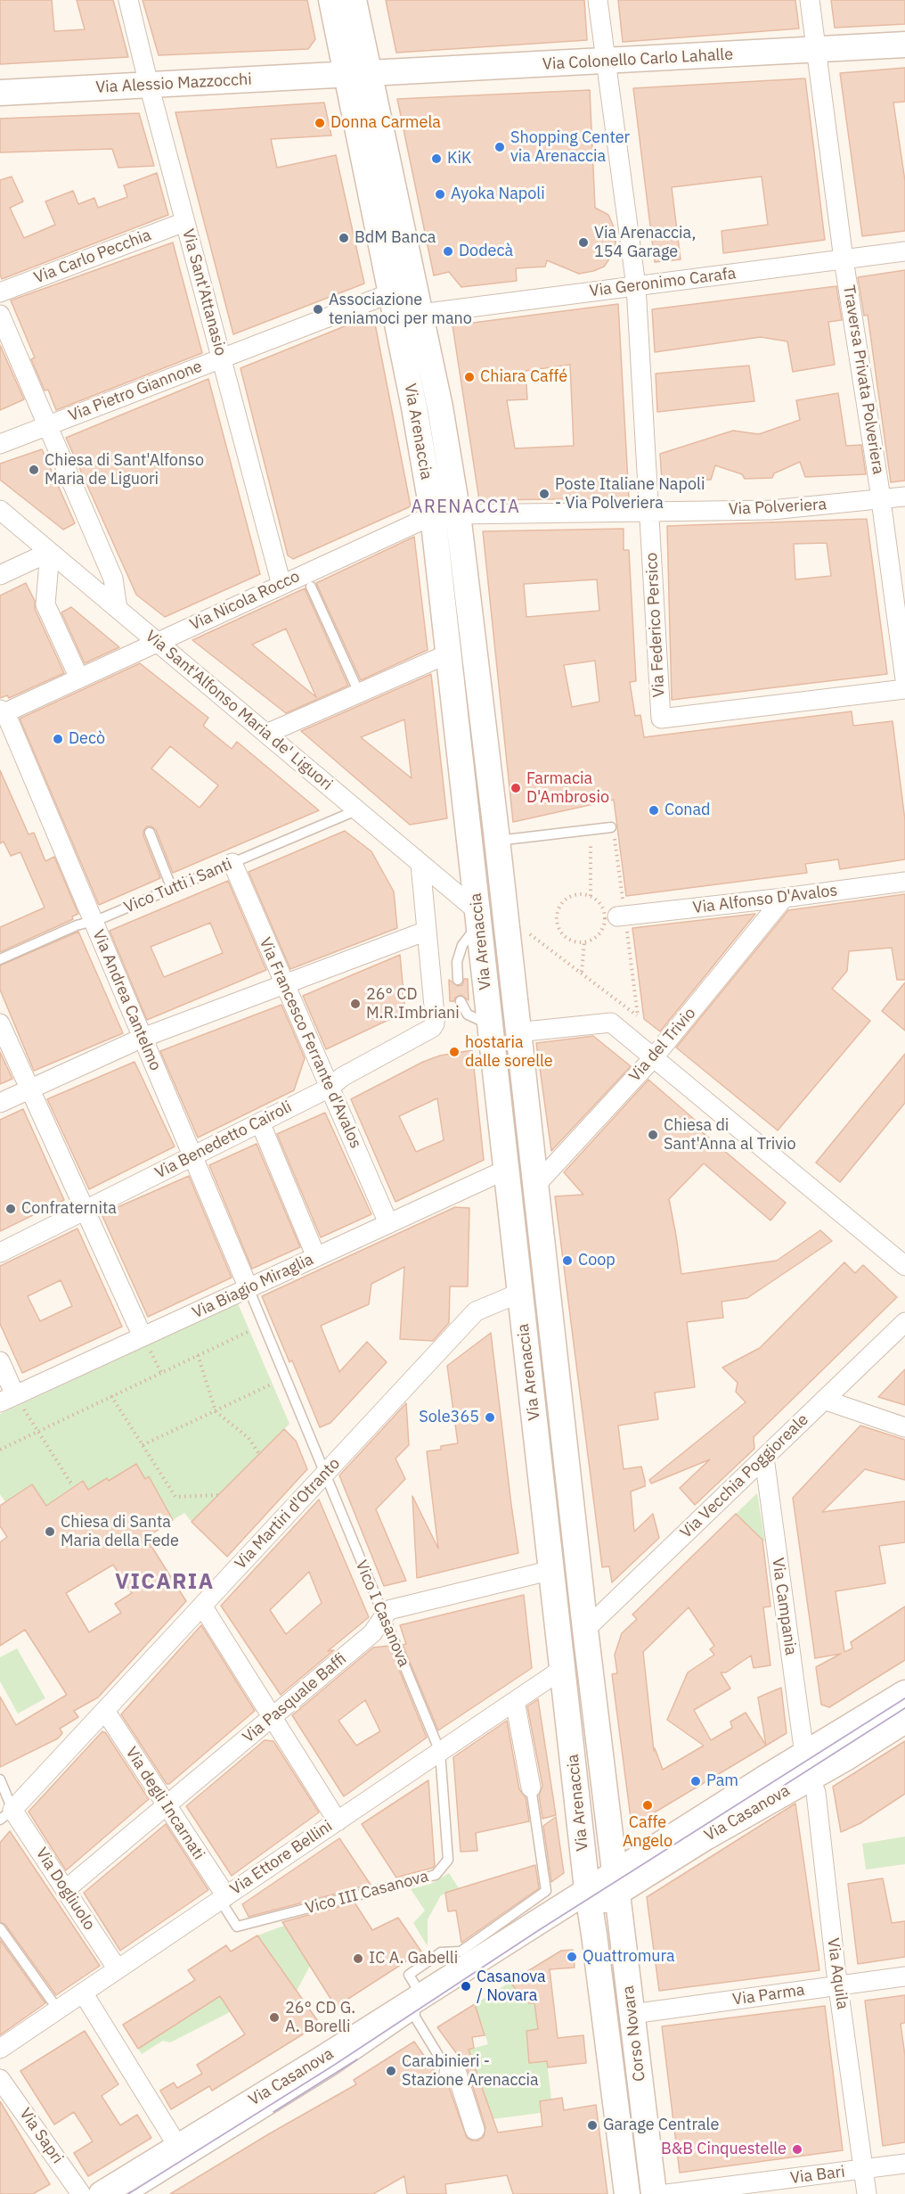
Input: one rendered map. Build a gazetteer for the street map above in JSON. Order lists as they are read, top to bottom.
{
  "streets": {
    "main road": [
      "Via Colonello Carlo Lahalle",
      "Via Alessio Mazzocchi",
      "Via Arenaccia",
      "Via Casanova",
      "Corso Novara"
    ],
    "street": [
      "Via Carlo Pecchia",
      "Via Geronimo Carafa",
      "Via Sant'Attanasio",
      "Traversa Privata Polveriera",
      "Via Pietro Giannone",
      "Via Polveriera",
      "Via Nicola Rocco",
      "Via Federico Persico",
      "Via Sant'Alfonso Maria de' Liguori",
      "Via Alfonso D'Avalos",
      "Via Andrea Cantelmo",
      "Via Francesco Ferrante d'Avalos",
      "Via del Trivio",
      "Via Benedetto Cairoli",
      "Via Biagio Miraglia",
      "Via Vecchia Poggioreale",
      "Via Martiri d'Otranto",
      "Via Campania",
      "Via Pasquale Baffi",
      "Via degli Incarnati",
      "Via Ettore Bellini",
      "Via Dogliuolo",
      "Via Aquila",
      "Via Parma",
      "Via Sapri",
      "Via Bari"
    ],
    "lane": ["Vico Tutti i Santi", "Vico I Casanova", "Vico III Casanova"]
  },
  "crossings": [
    ["Via Colonello Carlo Lahalle", "Via Alessio Mazzocchi"],
    ["Via Colonello Carlo Lahalle", "Traversa Privata Polveriera"],
    ["Via Colonello Carlo Lahalle", "Via Arenaccia"],
    ["Via Colonello Carlo Lahalle", "Via Federico Persico"],
    ["Via Alessio Mazzocchi", "Via Sant'Attanasio"],
    ["Via Alessio Mazzocchi", "Via Arenaccia"],
    ["Via Carlo Pecchia", "Via Sant'Attanasio"],
    ["Via Geronimo Carafa", "Traversa Privata Polveriera"],
    ["Via Geronimo Carafa", "Via Arenaccia"],
    ["Via Geronimo Carafa", "Via Federico Persico"],
    ["Via Sant'Attanasio", "Via Pietro Giannone"],
    ["Via Sant'Attanasio", "Via Nicola Rocco"],
    ["Traversa Privata Polveriera", "Via Polveriera"],
    ["Via Pietro Giannone", "Via Arenaccia"],
    ["Via Arenaccia", "Via Polveriera"],
    ["Via Arenaccia", "Via Nicola Rocco"],
    ["Via Arenaccia", "Via Sant'Alfonso Maria de' Liguori"],
    ["Via Arenaccia", "Via del Trivio"],
    ["Via Arenaccia", "Via Biagio Miraglia"],
    ["Via Arenaccia", "Via Vecchia Poggioreale"],
    ["Via Arenaccia", "Via Martiri d'Otranto"],
    ["Via Arenaccia", "Via Casanova"],
    ["Via Arenaccia", "Via Ettore Bellini"],
    ["Via Arenaccia", "Corso Novara"],
    ["Via Polveriera", "Via Nicola Rocco"],
    ["Via Polveriera", "Via Federico Persico"],
    ["Via Nicola Rocco", "Via Sant'Alfonso Maria de' Liguori"],
    ["Via Nicola Rocco", "Via Andrea Cantelmo"],
    ["Via Sant'Alfonso Maria de' Liguori", "Vico Tutti i Santi"],
    ["Vico Tutti i Santi", "Via Andrea Cantelmo"],
    ["Vico Tutti i Santi", "Via Francesco Ferrante d'Avalos"],
    ["Via Alfonso D'Avalos", "Via del Trivio"],
    ["Via Andrea Cantelmo", "Via Benedetto Cairoli"],
    ["Via Andrea Cantelmo", "Via Biagio Miraglia"],
    ["Via Andrea Cantelmo", "Vico I Casanova"],
    ["Via Francesco Ferrante d'Avalos", "Via Benedetto Cairoli"],
    ["Via Francesco Ferrante d'Avalos", "Via Biagio Miraglia"],
    ["Via Biagio Miraglia", "Vico I Casanova"],
    ["Via Vecchia Poggioreale", "Via Campania"],
    ["Via Martiri d'Otranto", "Vico I Casanova"],
    ["Via Martiri d'Otranto", "Via degli Incarnati"],
    ["Via Martiri d'Otranto", "Via Dogliuolo"],
    ["Via Campania", "Via Casanova"],
    ["Via Campania", "Via Aquila"],
    ["Vico I Casanova", "Via Pasquale Baffi"],
    ["Vico I Casanova", "Via Ettore Bellini"],
    ["Vico I Casanova", "Vico III Casanova"],
    ["Via Pasquale Baffi", "Via degli Incarnati"],
    ["Via Pasquale Baffi", "Via Dogliuolo"],
    ["Via degli Incarnati", "Via Ettore Bellini"],
    ["Via degli Incarnati", "Vico III Casanova"],
    ["Via Casanova", "Via Aquila"],
    ["Via Casanova", "Corso Novara"],
    ["Via Ettore Bellini", "Via Dogliuolo"],
    ["Via Ettore Bellini", "Vico III Casanova"],
    ["Via Aquila", "Via Parma"],
    ["Via Aquila", "Via Bari"],
    ["Via Parma", "Corso Novara"]
  ],
  "districts": ["ARENACCIA", "VICARIA"],
  "places": [
    "Donna Carmela",
    "Shopping Center via Arenaccia",
    "KiK",
    "Ayoka Napoli",
    "BdM Banca",
    "Via Arenaccia, 154 Garage",
    "Dodecà",
    "Associazione teniamoci per mano",
    "Chiara Caffé",
    "Chiesa di Sant'Alfonso Maria de Liguori",
    "Poste Italiane Napoli - Via Polveriera",
    "Decò",
    "Farmacia D'Ambrosio",
    "Conad",
    "26° CD M.R.Imbriani",
    "hostaria dalle sorelle",
    "Chiesa di Sant'Anna al Trivio",
    "Confraternita",
    "Coop",
    "Sole365",
    "Chiesa di Santa Maria della Fede",
    "Pam",
    "Caffe Angelo",
    "Quattromura",
    "IC A. Gabelli",
    "Casanova / Novara",
    "26° CD G. A. Borelli",
    "Carabinieri - Stazione Arenaccia",
    "Garage Centrale",
    "B&B Cinquestelle"
  ]
}
